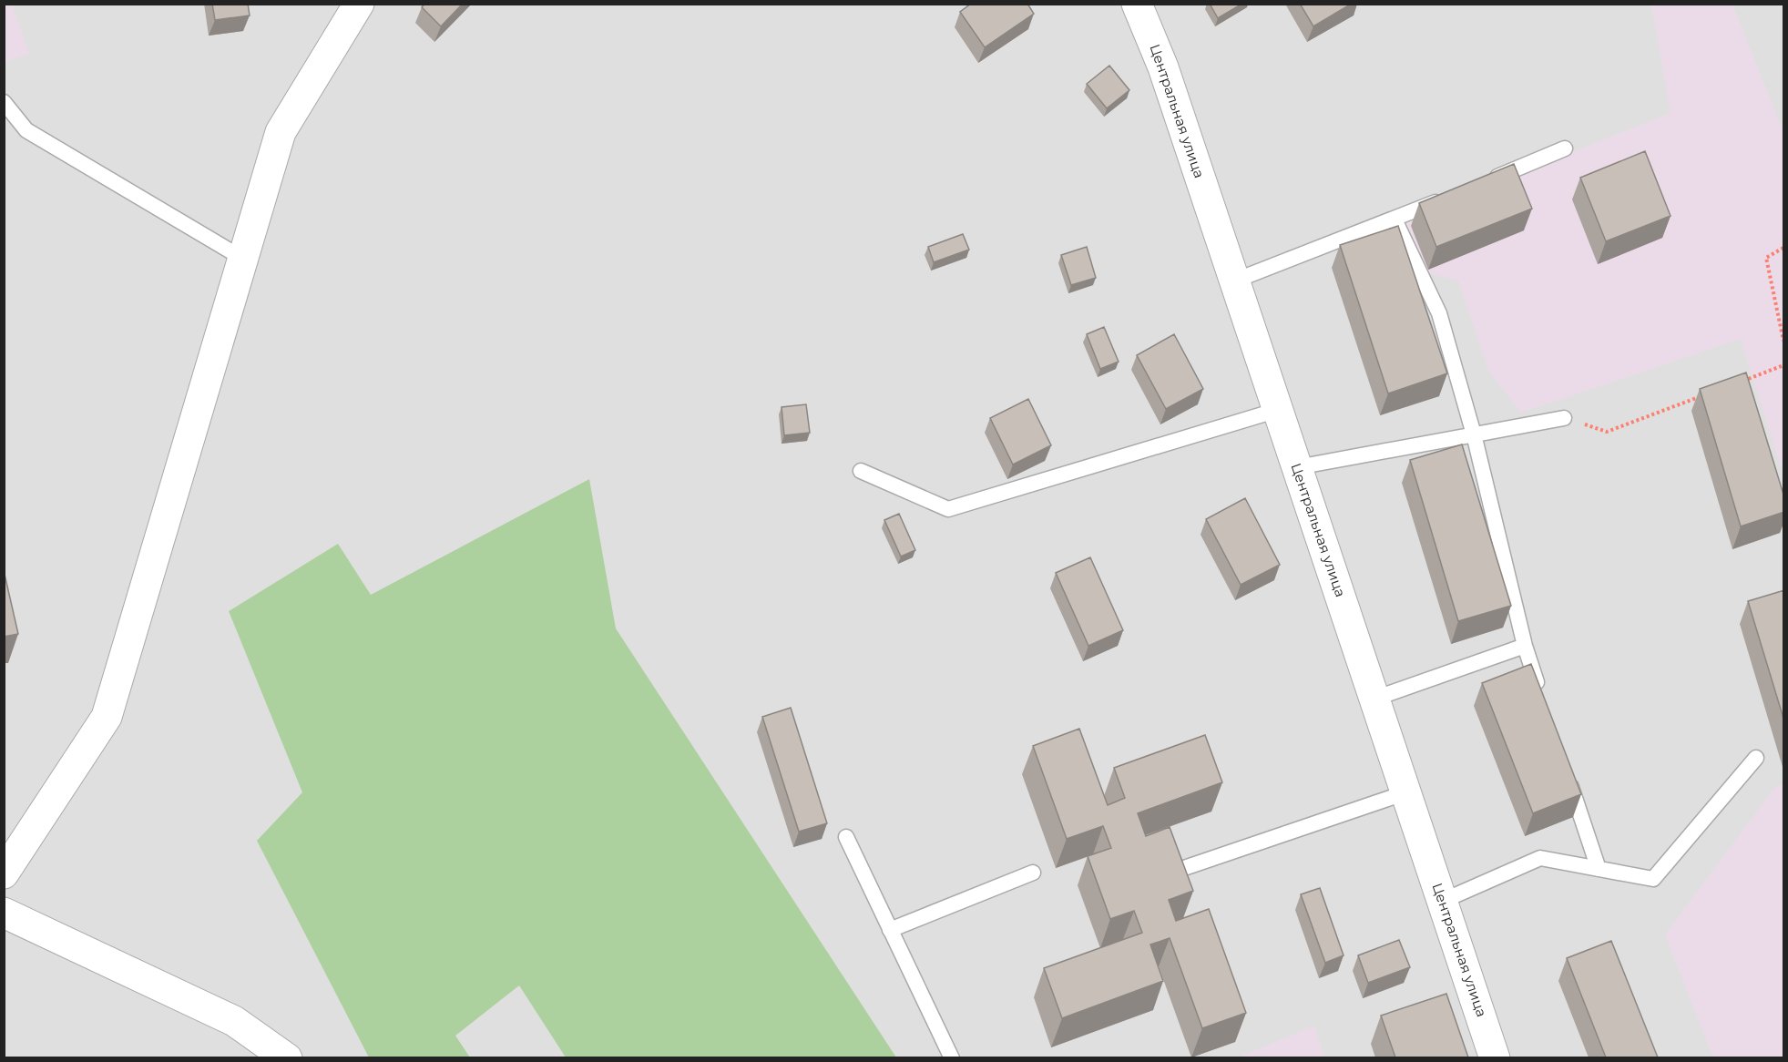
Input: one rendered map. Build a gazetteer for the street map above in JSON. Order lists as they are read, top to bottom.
{
  "streets": {
    "street": ["Центральная улица"]
  }
}
